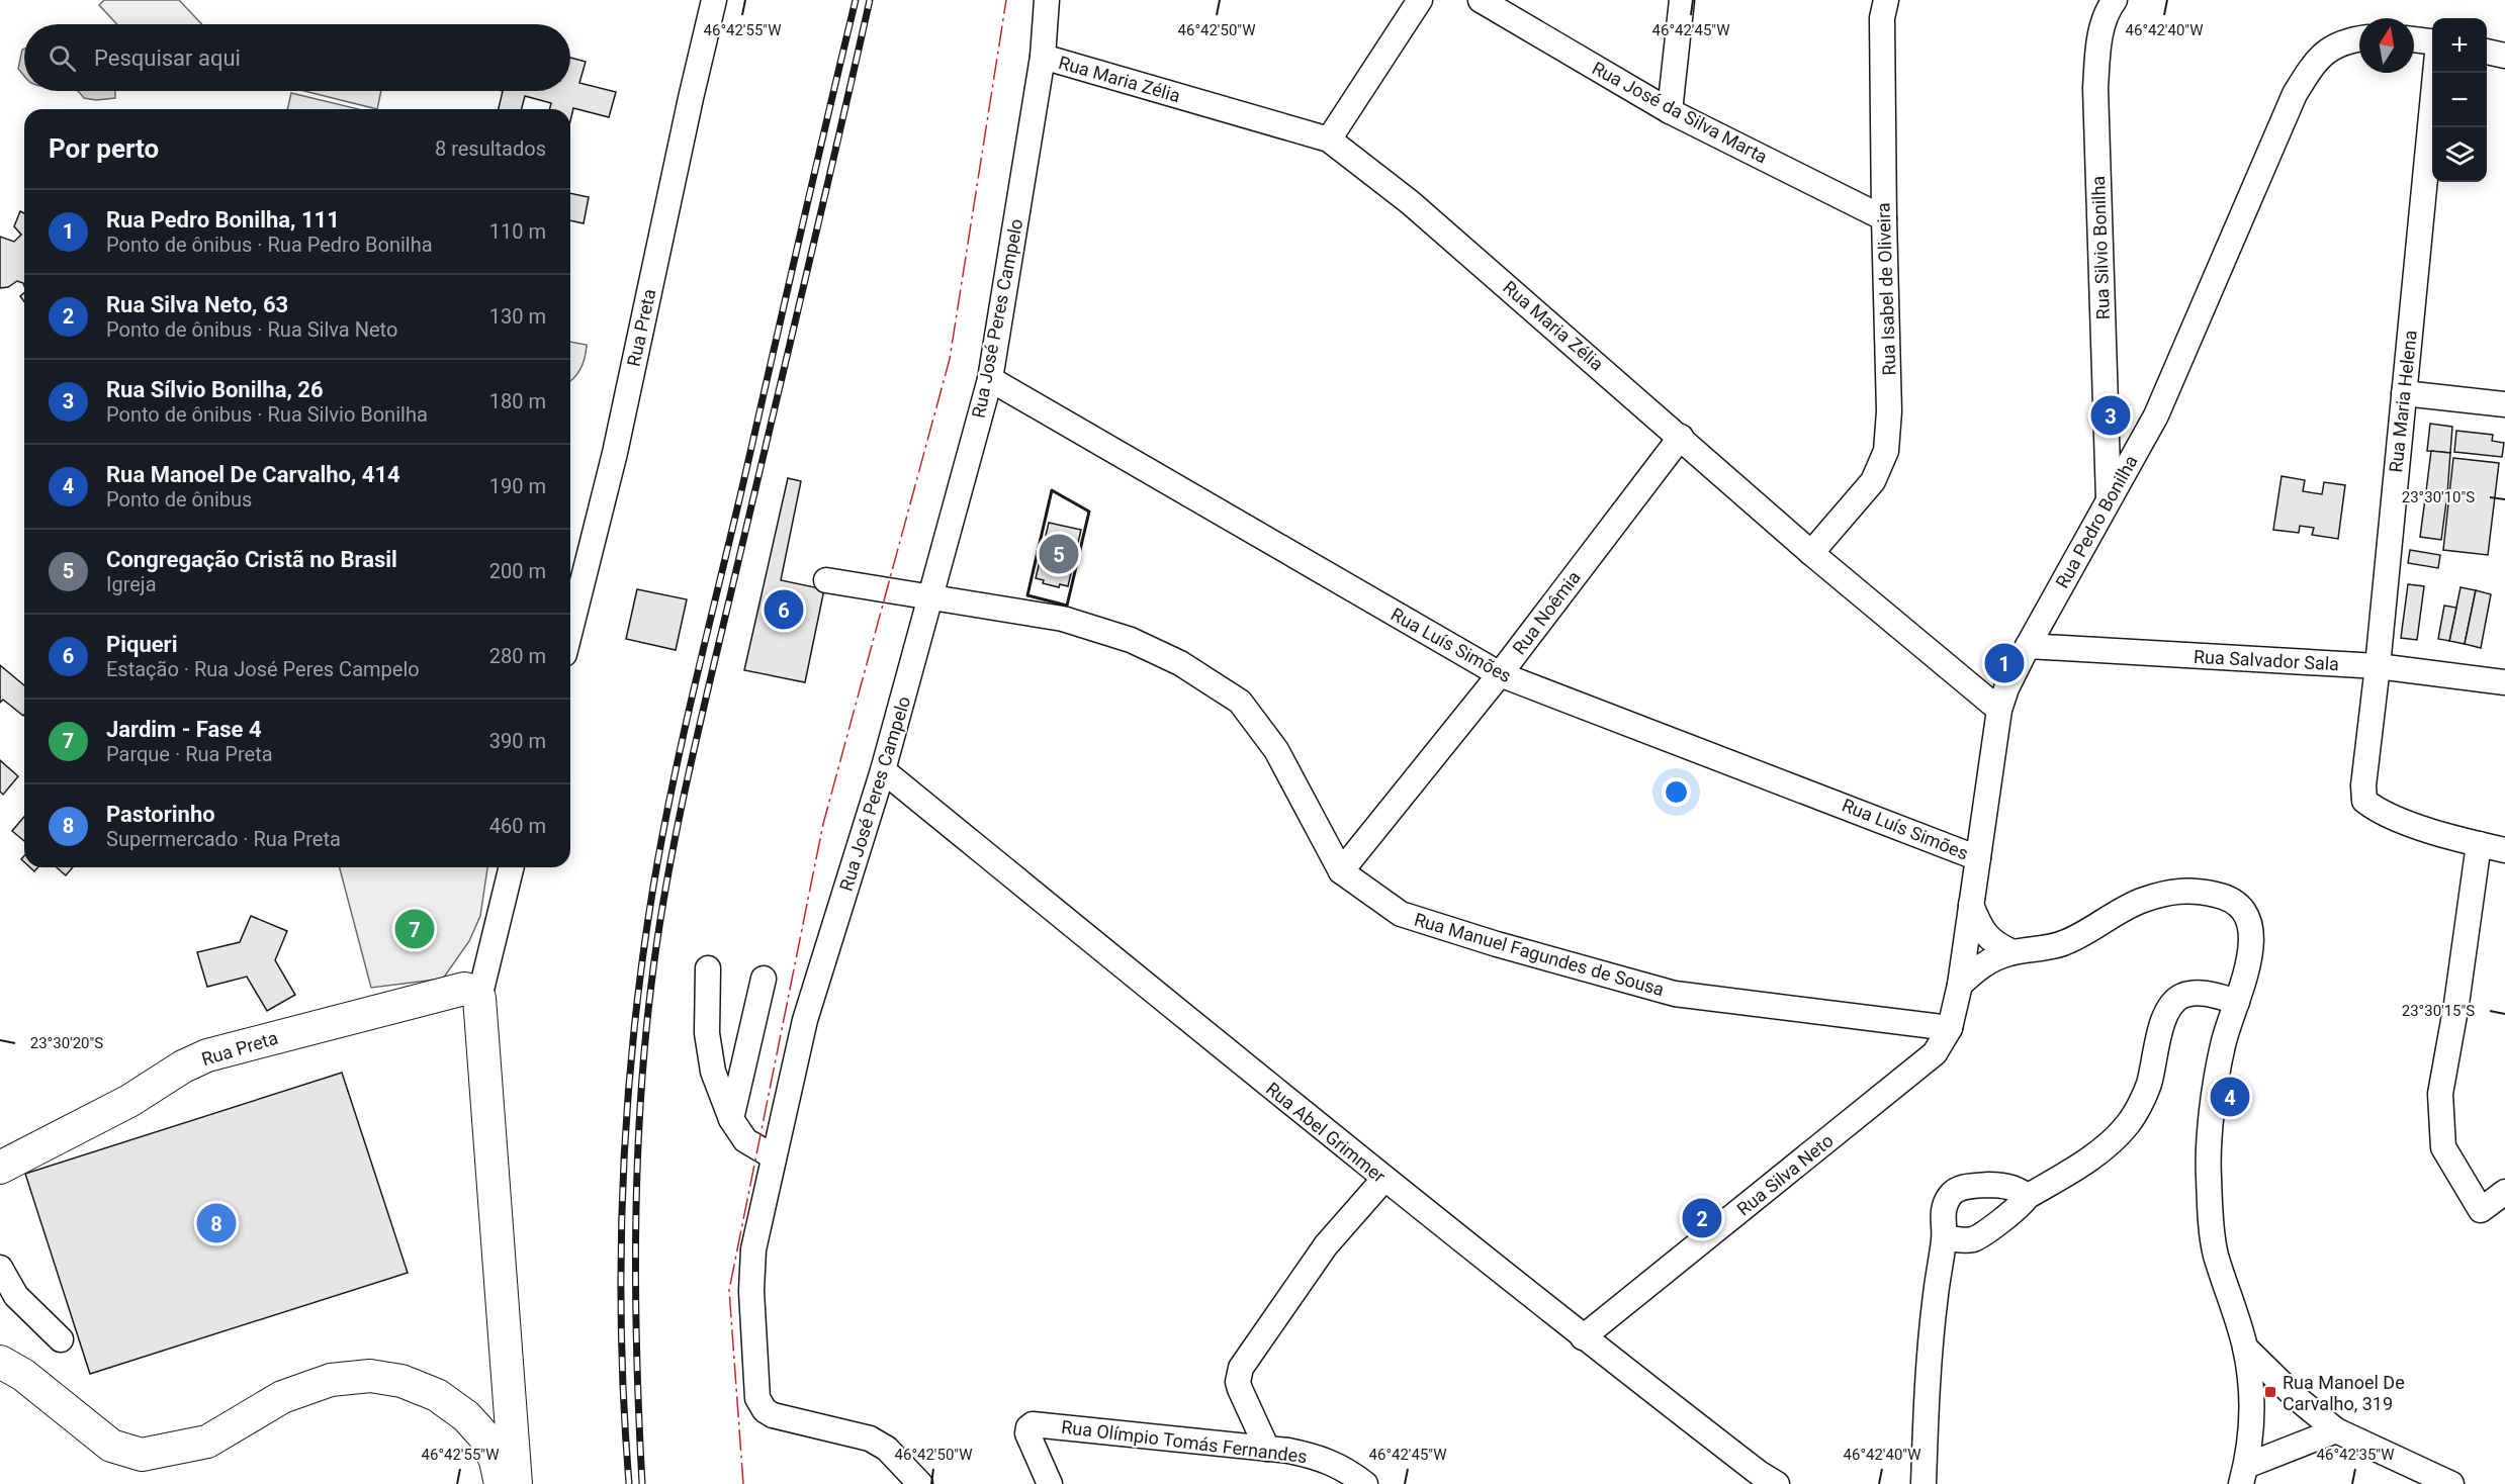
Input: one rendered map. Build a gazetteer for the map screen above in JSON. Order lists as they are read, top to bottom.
{
  "streets": {
    "main road": ["Rua Preta"],
    "street": [
      "Rua Maria Zélia",
      "Rua José da Silva Marta",
      "Rua Silvio Bonilha",
      "Rua Isabel de Oliveira",
      "Rua José Peres Campelo",
      "Rua Maria Helena",
      "Rua Pedro Bonilha",
      "Rua Noêmia",
      "Rua Luís Simões",
      "Rua Salvador Sala",
      "Rua Manuel Fagundes de Sousa",
      "Rua Abel Grimmer",
      "Rua Silva Neto",
      "Rua Olímpio Tomás Fernandes"
    ]
  },
  "crossings": [
    ["Rua Maria Zélia", "Rua Isabel de Oliveira"],
    ["Rua Maria Zélia", "Rua José Peres Campelo"],
    ["Rua Maria Zélia", "Rua Pedro Bonilha"],
    ["Rua Maria Zélia", "Rua Noêmia"],
    ["Rua José da Silva Marta", "Rua Isabel de Oliveira"],
    ["Rua Silvio Bonilha", "Rua Pedro Bonilha"],
    ["Rua José Peres Campelo", "Rua Luís Simões"],
    ["Rua José Peres Campelo", "Rua Manuel Fagundes de Sousa"],
    ["Rua José Peres Campelo", "Rua Abel Grimmer"],
    ["Rua Maria Helena", "Rua Salvador Sala"],
    ["Rua Pedro Bonilha", "Rua Luís Simões"],
    ["Rua Pedro Bonilha", "Rua Salvador Sala"],
    ["Rua Pedro Bonilha", "Rua Manuel Fagundes de Sousa"],
    ["Rua Pedro Bonilha", "Rua Silva Neto"],
    ["Rua Noêmia", "Rua Luís Simões"],
    ["Rua Noêmia", "Rua Manuel Fagundes de Sousa"],
    ["Rua Manuel Fagundes de Sousa", "Rua Silva Neto"],
    ["Rua Abel Grimmer", "Rua Silva Neto"]
  ],
  "places": {
    "transit": ["Rua Manoel De Carvalho, 319"]
  },
  "north": "top",
  "page": {
    "map_buttons": ["+", "−"],
    "search": "Pesquisar aqui",
    "heading": ["Por perto", "8 resultados"],
    "list": [
      {
        "mark": "1",
        "name": "Rua Pedro Bonilha, 111",
        "note": "Ponto de ônibus · Rua Pedro Bonilha",
        "value": "110 m"
      },
      {
        "mark": "2",
        "name": "Rua Silva Neto, 63",
        "note": "Ponto de ônibus · Rua Silva Neto",
        "value": "130 m"
      },
      {
        "mark": "3",
        "name": "Rua Sílvio Bonilha, 26",
        "note": "Ponto de ônibus · Rua Silvio Bonilha",
        "value": "180 m"
      },
      {
        "mark": "4",
        "name": "Rua Manoel De Carvalho, 414",
        "note": "Ponto de ônibus",
        "value": "190 m"
      },
      {
        "mark": "5",
        "name": "Congregação Cristã no Brasil",
        "note": "Igreja",
        "value": "200 m"
      },
      {
        "mark": "6",
        "name": "Piqueri",
        "note": "Estação · Rua José Peres Campelo",
        "value": "280 m"
      },
      {
        "mark": "7",
        "name": "Jardim - Fase 4",
        "note": "Parque · Rua Preta",
        "value": "390 m"
      },
      {
        "mark": "8",
        "name": "Pastorinho",
        "note": "Supermercado · Rua Preta",
        "value": "460 m"
      }
    ],
    "pins": [
      "3",
      "5",
      "6",
      "1",
      "7",
      "4",
      "2",
      "8"
    ]
  },
  "coordinates": [
    "46°42'55\"W",
    "46°42'50\"W",
    "46°42'45\"W",
    "46°42'40\"W",
    "23°30'10\"S",
    "23°30'15\"S",
    "23°30'20\"S",
    "46°42'35\"W"
  ]
}
